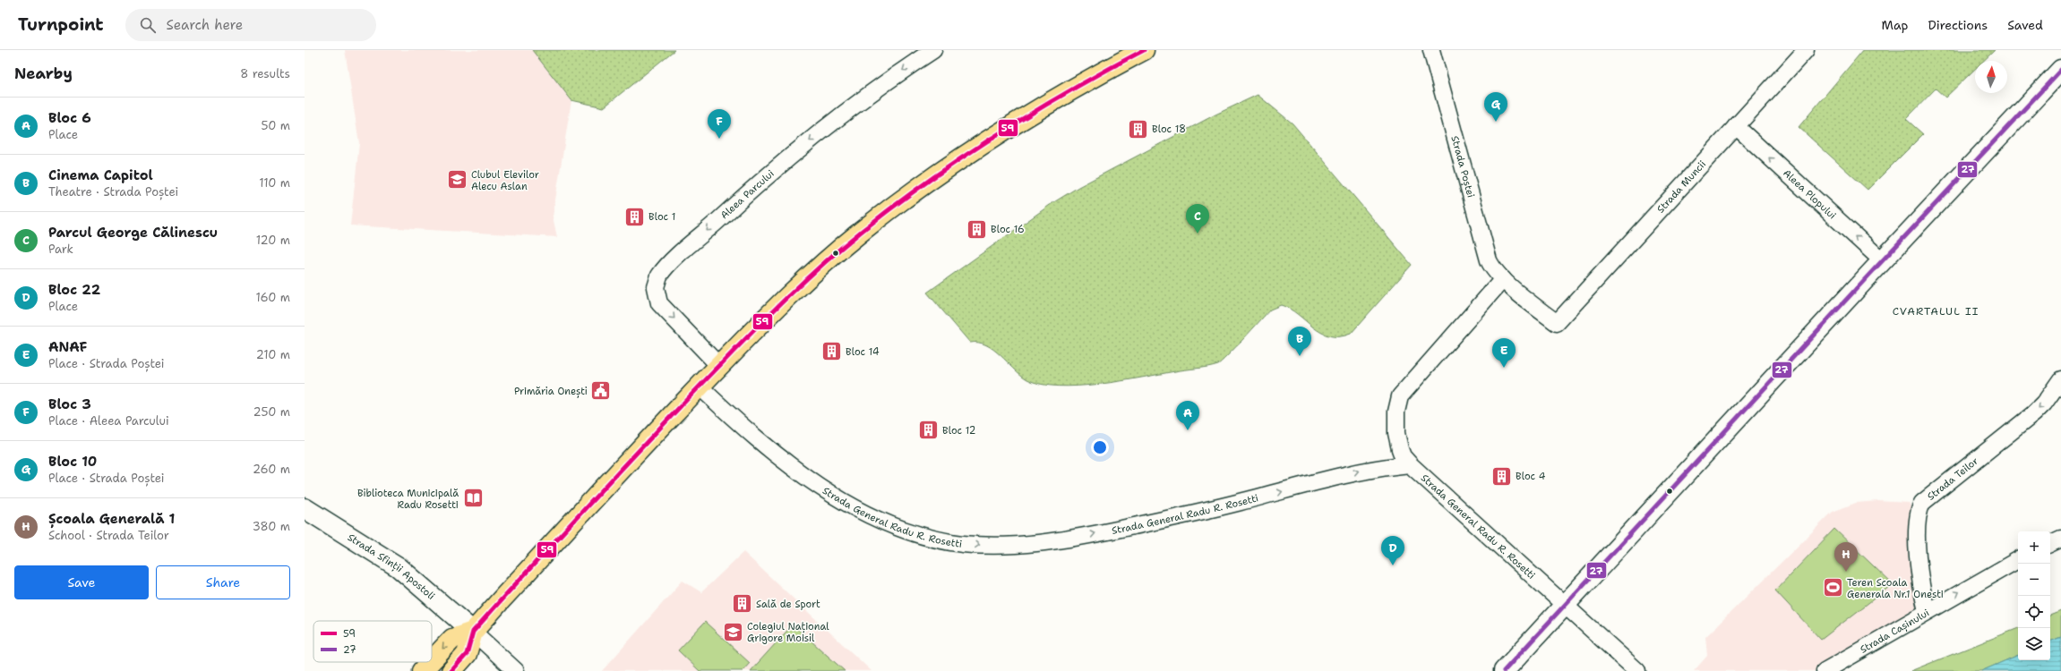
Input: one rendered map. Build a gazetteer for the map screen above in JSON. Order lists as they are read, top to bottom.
{
  "streets": {
    "street": [
      "Strada Poștei",
      "Strada Muncii",
      "Aleea Parcului",
      "Aleea Plopului",
      "Strada Teilor",
      "Strada General Radu R. Rosetti",
      "Strada Sfinții Apostoli",
      "Strada Cașinului"
    ]
  },
  "crossings": [
    ["Strada Poștei", "Strada Muncii"],
    ["Strada Muncii", "Aleea Plopului"],
    ["Strada Teilor", "Strada Cașinului"]
  ],
  "one_way": [
    "Aleea Parcului",
    "Aleea Plopului",
    "Strada Teilor",
    "Strada General Radu R. Rosetti",
    "Strada Cașinului"
  ],
  "districts": ["CVARTALUL II"],
  "places": {
    "building": [
      "Bloc 18",
      "Bloc 1",
      "Bloc 16",
      "Bloc 14",
      "Bloc 12",
      "Bloc 4",
      "Sală de Sport"
    ],
    "school or university": ["Clubul Elevilor Alecu Aslan", "Colegiul Național Grigore Moisil"],
    "public building": ["Primăria Onești"],
    "library": ["Biblioteca Municipală Radu Rosetti"],
    "sports": ["Teren Scoala Generala Nr.1 Onesti"]
  },
  "lines": ["transit line 59", "transit line 27"],
  "legend": ["59", "27"],
  "north": "top",
  "page": {
    "header": "Turnpoint",
    "search": "Search here",
    "nav": ["Map", "Directions", "Saved"],
    "heading": ["Nearby", "8 results"],
    "pins": [
      "G",
      "F",
      "C",
      "B",
      "E",
      "A",
      "D",
      "H"
    ],
    "list": [
      {
        "mark": "A",
        "name": "Bloc 6",
        "note": "Place",
        "value": "50 m"
      },
      {
        "mark": "B",
        "name": "Cinema Capitol",
        "note": "Theatre · Strada Poștei",
        "value": "110 m"
      },
      {
        "mark": "C",
        "name": "Parcul George Călinescu",
        "note": "Park",
        "value": "120 m"
      },
      {
        "mark": "D",
        "name": "Bloc 22",
        "note": "Place",
        "value": "160 m"
      },
      {
        "mark": "E",
        "name": "ANAF",
        "note": "Place · Strada Poștei",
        "value": "210 m"
      },
      {
        "mark": "F",
        "name": "Bloc 3",
        "note": "Place · Aleea Parcului",
        "value": "250 m"
      },
      {
        "mark": "G",
        "name": "Bloc 10",
        "note": "Place · Strada Poștei",
        "value": "260 m"
      },
      {
        "mark": "H",
        "name": "Școala Generală 1",
        "note": "School · Strada Teilor",
        "value": "380 m"
      }
    ],
    "map_buttons": ["+", "−"],
    "buttons": ["Save", "Share"]
  }
}
